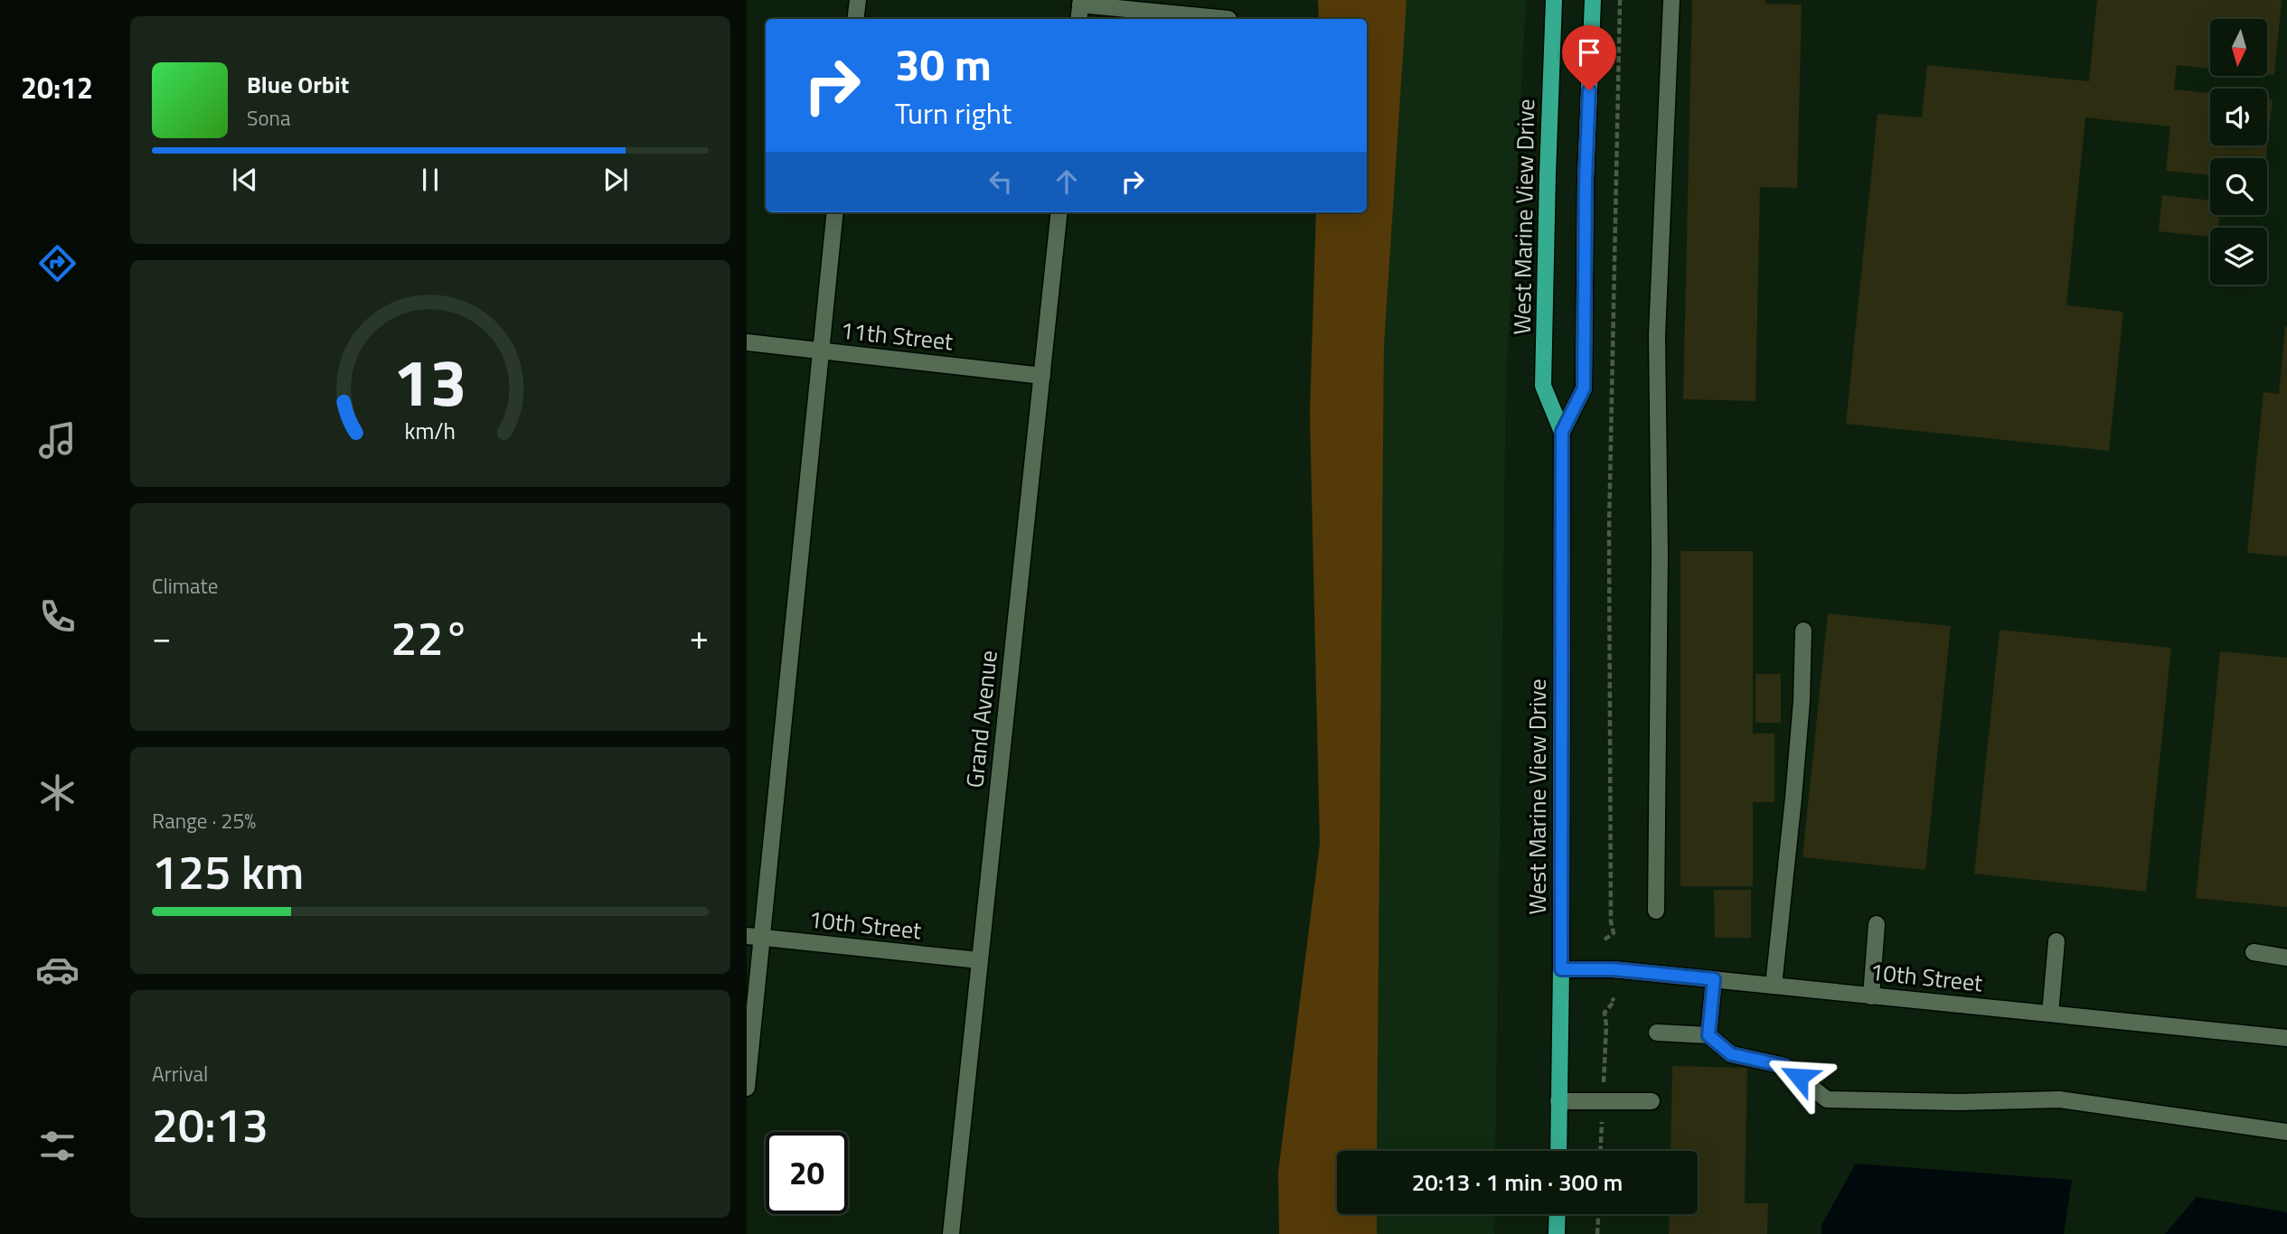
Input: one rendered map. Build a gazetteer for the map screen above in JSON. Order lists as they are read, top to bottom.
{
  "streets": {
    "main road": ["West Marine View Drive"],
    "street": ["11th Street", "Grand Avenue", "10th Street"]
  },
  "crossings": [
    ["West Marine View Drive", "10th Street"],
    ["11th Street", "Grand Avenue"],
    ["Grand Avenue", "10th Street"]
  ],
  "north": "bottom",
  "page": {
    "tabs": "20:12",
    "turn": ["30 m", "Turn right"],
    "song": ["Blue Orbit", "Sona"],
    "tile": [
      "Climate",
      ["Range · 25%", "125 km"],
      ["Arrival", "20:13"]
    ],
    "heat": ["−", "22°", "+"],
    "limit": "20",
    "trip": "20:13 · 1 min · 300 m",
    "gauge": ["13", "km/h"]
  }
}
